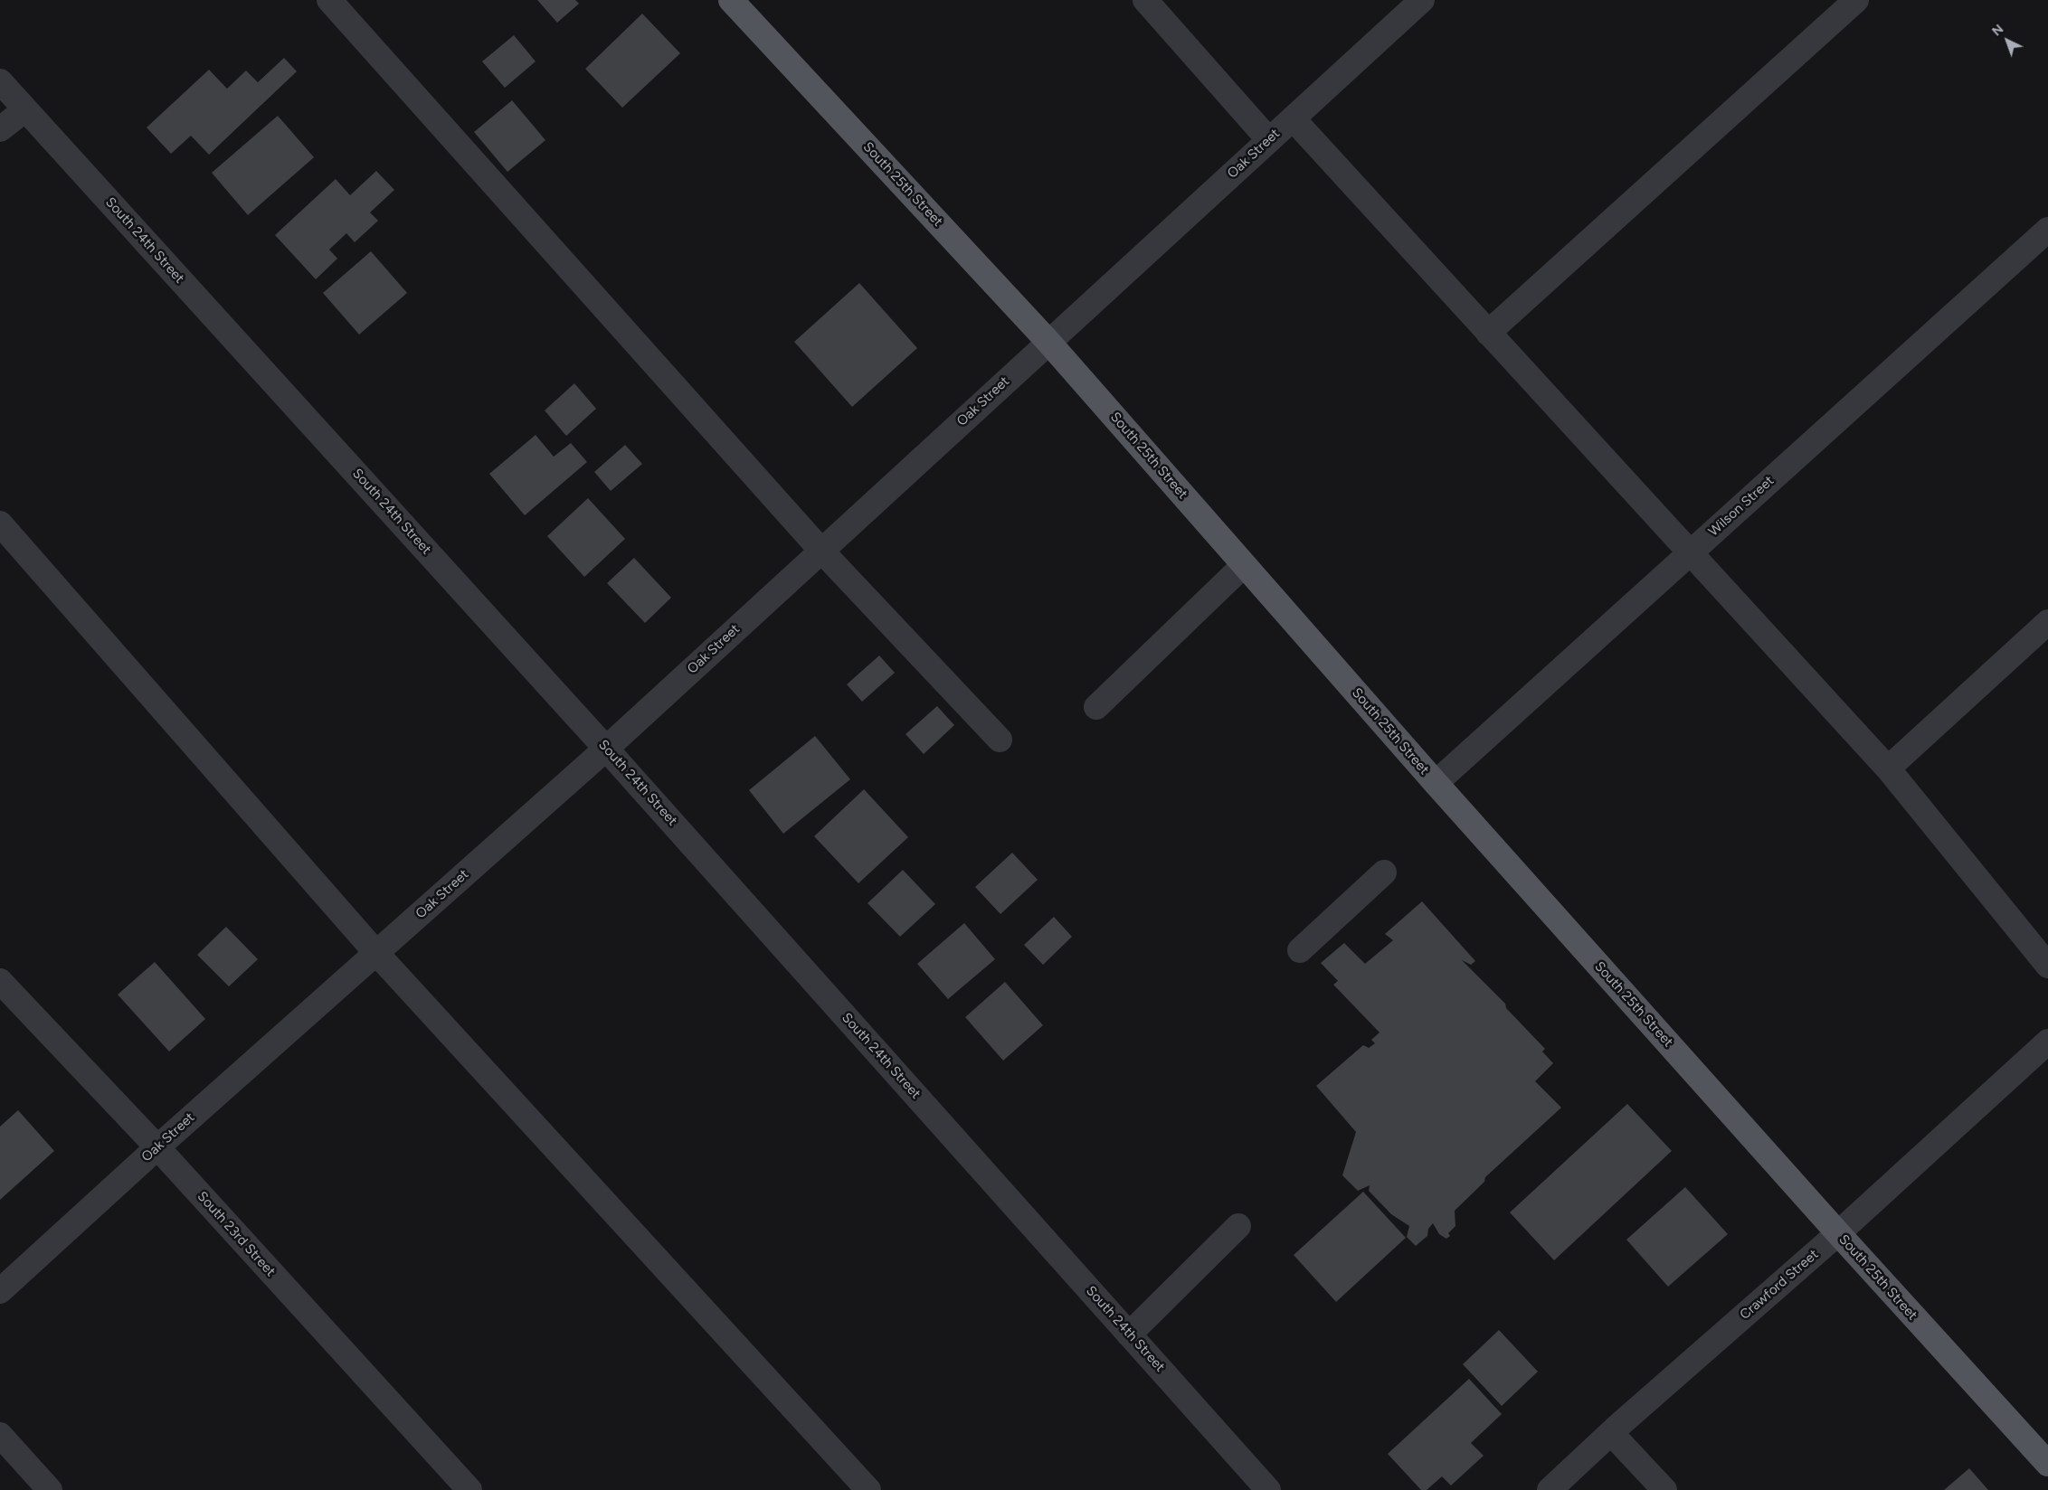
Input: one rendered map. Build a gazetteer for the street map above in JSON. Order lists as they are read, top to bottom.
{
  "streets": {
    "main road": ["South 25th Street"],
    "street": [
      "Oak Street",
      "South 24th Street",
      "Wilson Street",
      "South 23rd Street",
      "Crawford Street"
    ]
  },
  "crossings": [
    ["Oak Street", "South 25th Street"],
    ["Oak Street", "South 24th Street"],
    ["Oak Street", "South 23rd Street"],
    ["South 25th Street", "Wilson Street"],
    ["South 25th Street", "Crawford Street"]
  ],
  "north": "top left"
}
